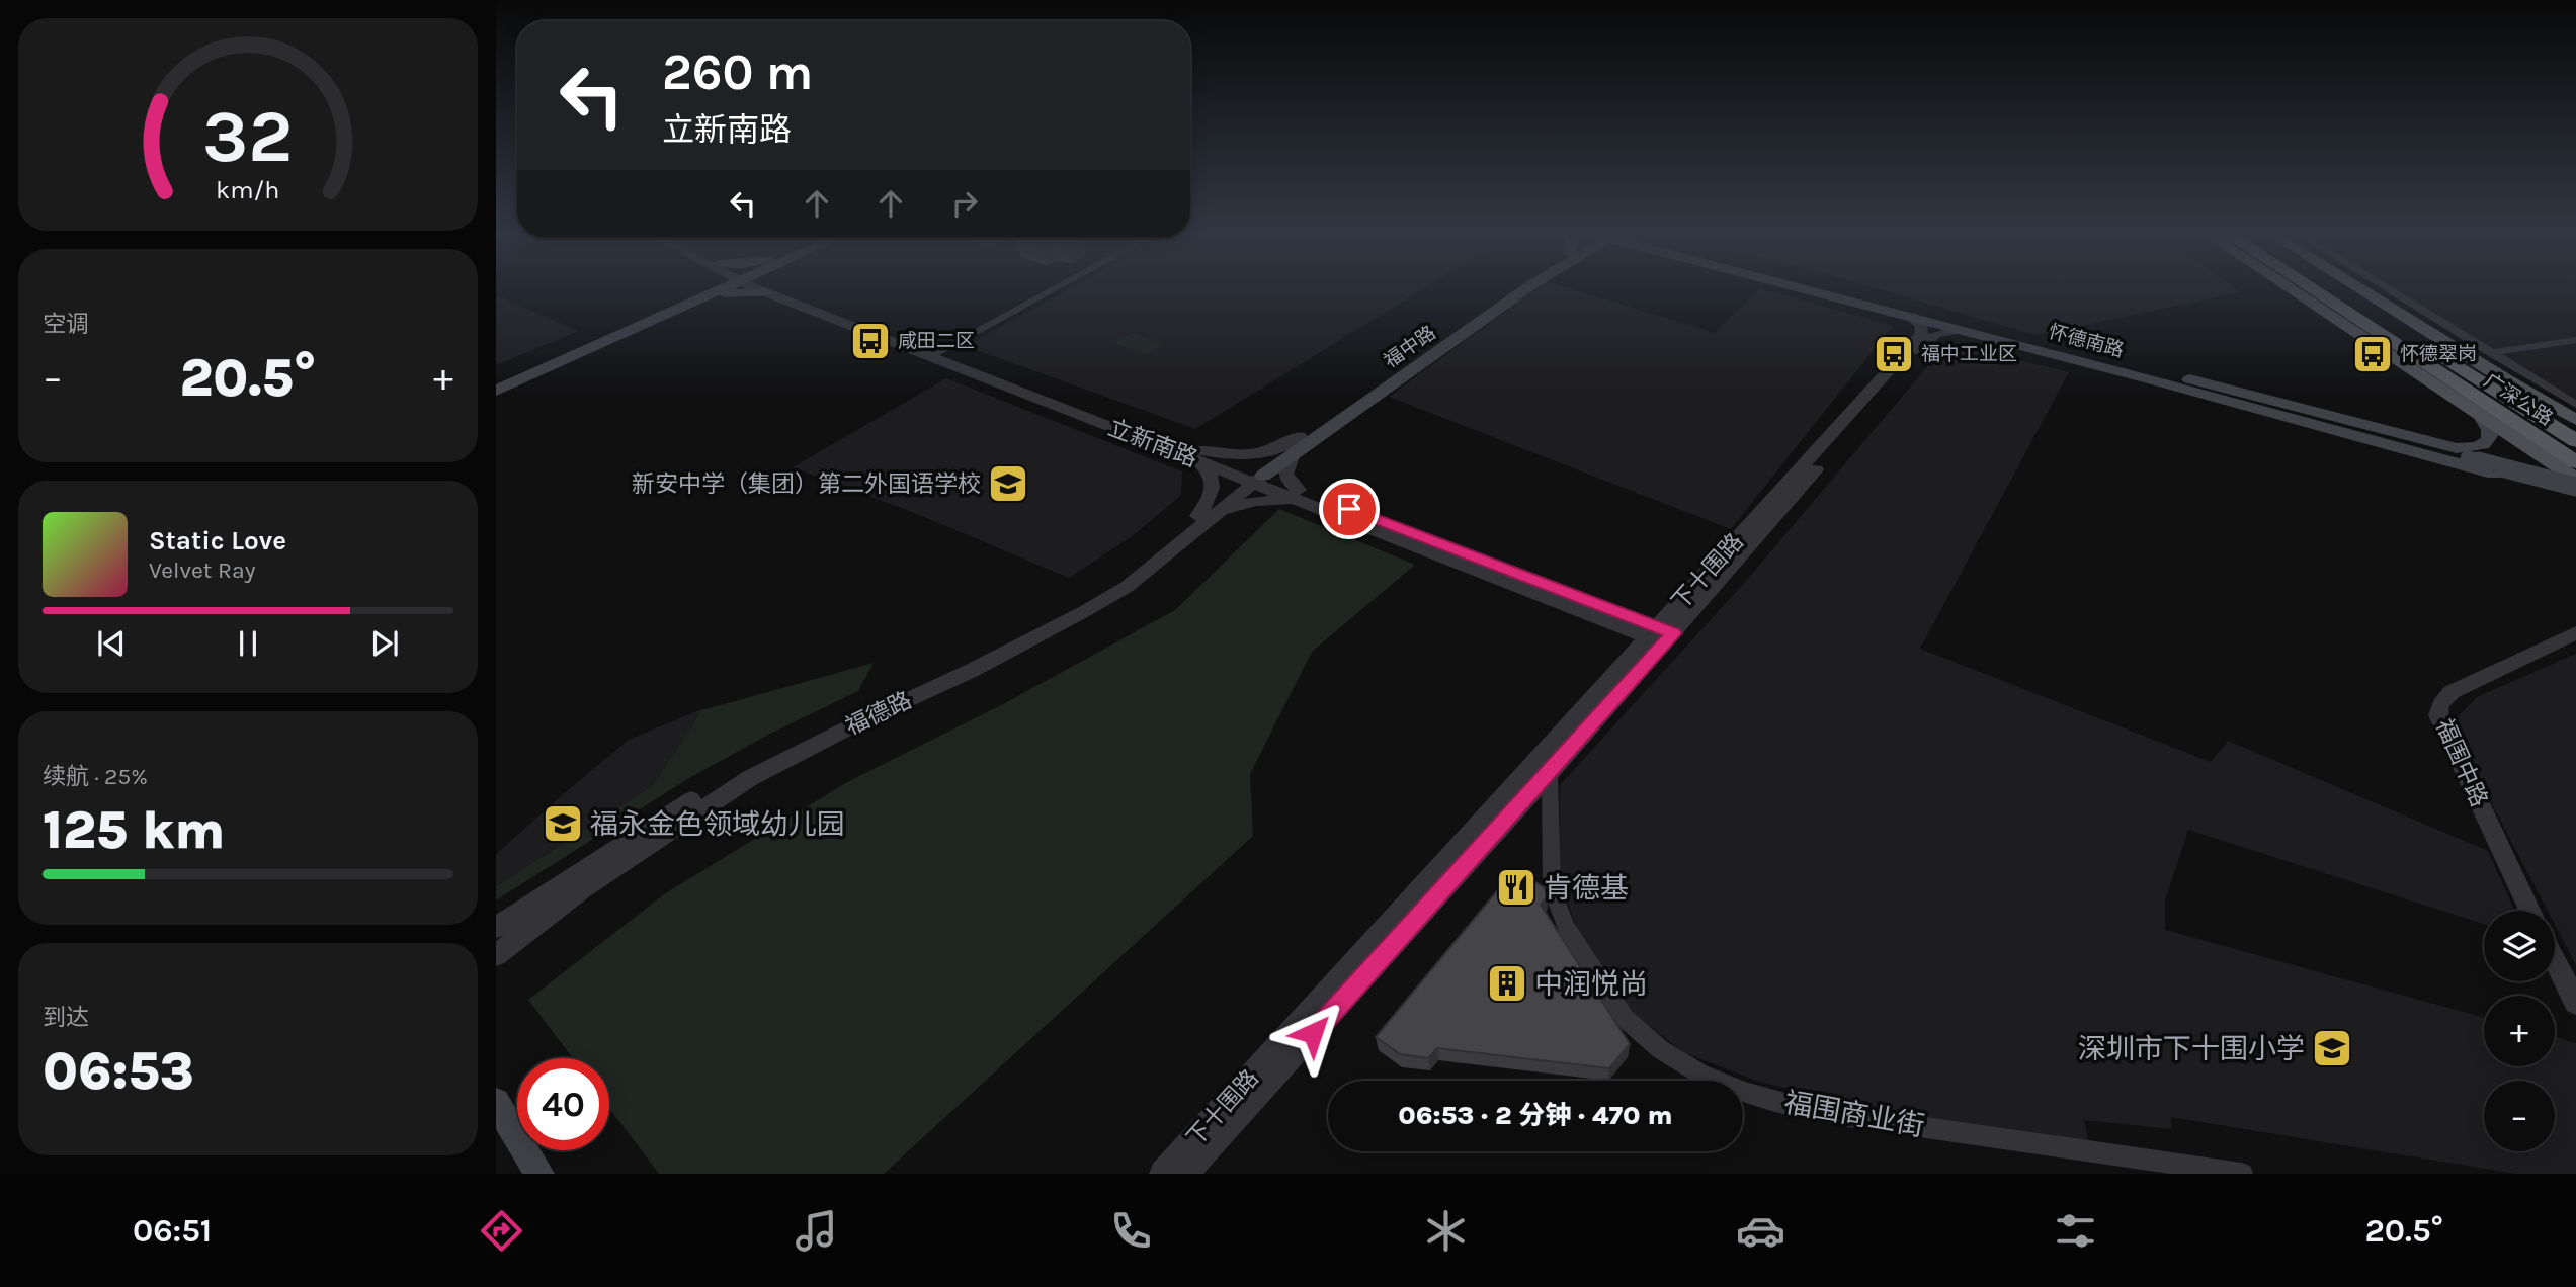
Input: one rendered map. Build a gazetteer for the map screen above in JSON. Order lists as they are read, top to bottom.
{
  "streets": {
    "highway": ["广深公路"],
    "main road": ["怀德南路", "福中路"],
    "street": [
      "立新南路",
      "下十围路",
      "福德路",
      "福围中路",
      "福围商业街"
    ]
  },
  "crossings": [
    ["怀德南路", "下十围路"],
    ["福中路", "立新南路"],
    ["福中路", "福德路"],
    ["立新南路", "下十围路"],
    ["立新南路", "福德路"],
    ["下十围路", "福围商业街"]
  ],
  "places": {
    "bus stop": ["咸田二区", "福中工业区", "怀德翠岗"],
    "school or university": ["新安中学（集团）第二外国语学校", "福永金色领域幼儿园", "深圳市下十围小学"],
    "restaurant": ["肯德基"],
    "building": ["中润悦尚"]
  },
  "page": {
    "turn": ["260 m", "立新南路"],
    "tile": [
      "空调",
      ["续航 · 25%", "125 km"],
      ["到达", "06:53"]
    ],
    "heat": ["−", "20.5°", "+"],
    "song": ["Static Love", "Velvet Ray"],
    "map_buttons": ["+", "−"],
    "limit": "40",
    "trip": "06:53 · 2 分钟 · 470 m",
    "tabs": ["06:51", "20.5°"],
    "gauge": ["32", "km/h"]
  }
}
